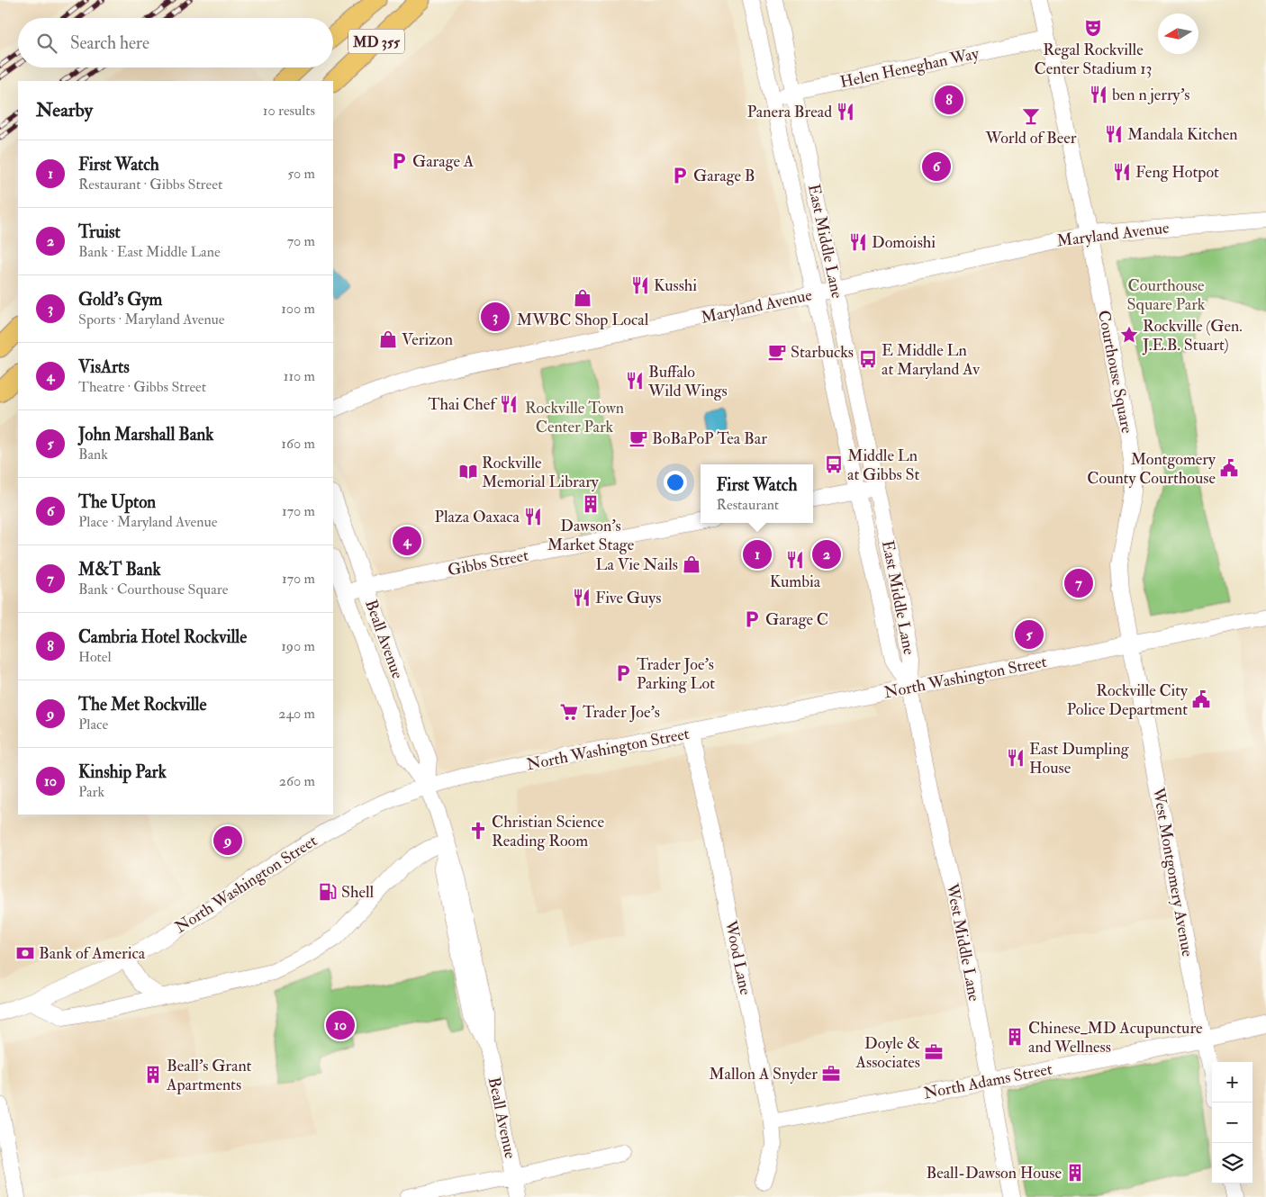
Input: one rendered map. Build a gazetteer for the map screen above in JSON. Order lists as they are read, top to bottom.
{
  "streets": {
    "main road": ["MD 355"],
    "street": [
      "Helen Heneghan Way",
      "Maryland Avenue",
      "East Middle Lane",
      "Courthouse Square",
      "Gibbs Street",
      "Beall Avenue",
      "North Washington Street",
      "West Montgomery Avenue",
      "West Middle Lane",
      "Wood Lane",
      "North Adams Street"
    ]
  },
  "crossings": [
    ["Helen Heneghan Way", "East Middle Lane"],
    ["Helen Heneghan Way", "Courthouse Square"],
    ["Maryland Avenue", "East Middle Lane"],
    ["Maryland Avenue", "Courthouse Square"],
    ["East Middle Lane", "North Washington Street"],
    ["East Middle Lane", "West Middle Lane"],
    ["Courthouse Square", "North Washington Street"],
    ["Courthouse Square", "West Montgomery Avenue"],
    ["Gibbs Street", "Beall Avenue"],
    ["Beall Avenue", "North Washington Street"],
    ["North Washington Street", "West Montgomery Avenue"],
    ["North Washington Street", "West Middle Lane"],
    ["North Washington Street", "Wood Lane"],
    ["West Montgomery Avenue", "North Adams Street"],
    ["West Middle Lane", "North Adams Street"],
    ["Wood Lane", "North Adams Street"]
  ],
  "parks": ["Courthouse Square Park", "Rockville Town Center Park"],
  "places": {
    "theatre": ["Regal Rockville Center Stadium 13"],
    "restaurant": [
      "ben n jerry's",
      "Panera Bread",
      "Mandala Kitchen",
      "Feng Hotpot",
      "Domoishi",
      "Kusshi",
      "Buffalo Wild Wings",
      "Thai Chef",
      "Plaza Oaxaca",
      "Kumbia",
      "Five Guys",
      "East Dumpling House"
    ],
    "bar": ["World of Beer"],
    "parking": [
      "Garage A",
      "Garage B",
      "Garage C",
      "Trader Joe's Parking Lot"
    ],
    "shop": ["MWBC Shop Local", "Verizon", "La Vie Nails"],
    "place": ["Rockville (Gen. J.E.B. Stuart)"],
    "cafe": ["Starbucks", "BoBaPoP Tea Bar"],
    "bus stop": ["E Middle Ln at Maryland Av", "Middle Ln at Gibbs St"],
    "public building": ["Montgomery County Courthouse", "Rockville City Police Department"],
    "library": ["Rockville Memorial Library"],
    "building": [
      "Dawson's Market Stage",
      "Chinese_MD Acupuncture and Wellness",
      "Beall's Grant Apartments",
      "Beall-Dawson House"
    ],
    "supermarket": ["Trader Joe's"],
    "church": ["Christian Science Reading Room"],
    "fuel station": ["Shell"],
    "bank": ["Bank of America"],
    "office": ["Doyle & Associates", "Mallon A Snyder"]
  },
  "north": "left",
  "page": {
    "search": "Search here",
    "heading": ["Nearby", "10 results"],
    "pins": [
      "8",
      "6",
      "3",
      "4",
      "1",
      "2",
      "7",
      "5",
      "9",
      "10"
    ],
    "list": [
      {
        "mark": "1",
        "name": "First Watch",
        "note": "Restaurant · Gibbs Street",
        "value": "50 m"
      },
      {
        "mark": "2",
        "name": "Truist",
        "note": "Bank · East Middle Lane",
        "value": "70 m"
      },
      {
        "mark": "3",
        "name": "Gold's Gym",
        "note": "Sports · Maryland Avenue",
        "value": "100 m"
      },
      {
        "mark": "4",
        "name": "VisArts",
        "note": "Theatre · Gibbs Street",
        "value": "110 m"
      },
      {
        "mark": "5",
        "name": "John Marshall Bank",
        "note": "Bank",
        "value": "160 m"
      },
      {
        "mark": "6",
        "name": "The Upton",
        "note": "Place · Maryland Avenue",
        "value": "170 m"
      },
      {
        "mark": "7",
        "name": "M&T Bank",
        "note": "Bank · Courthouse Square",
        "value": "170 m"
      },
      {
        "mark": "8",
        "name": "Cambria Hotel Rockville",
        "note": "Hotel",
        "value": "190 m"
      },
      {
        "mark": "9",
        "name": "The Met Rockville",
        "note": "Place",
        "value": "240 m"
      },
      {
        "mark": "10",
        "name": "Kinship Park",
        "note": "Park",
        "value": "260 m"
      }
    ],
    "popup": ["First Watch", "Restaurant"],
    "map_buttons": ["+", "−"]
  }
}
